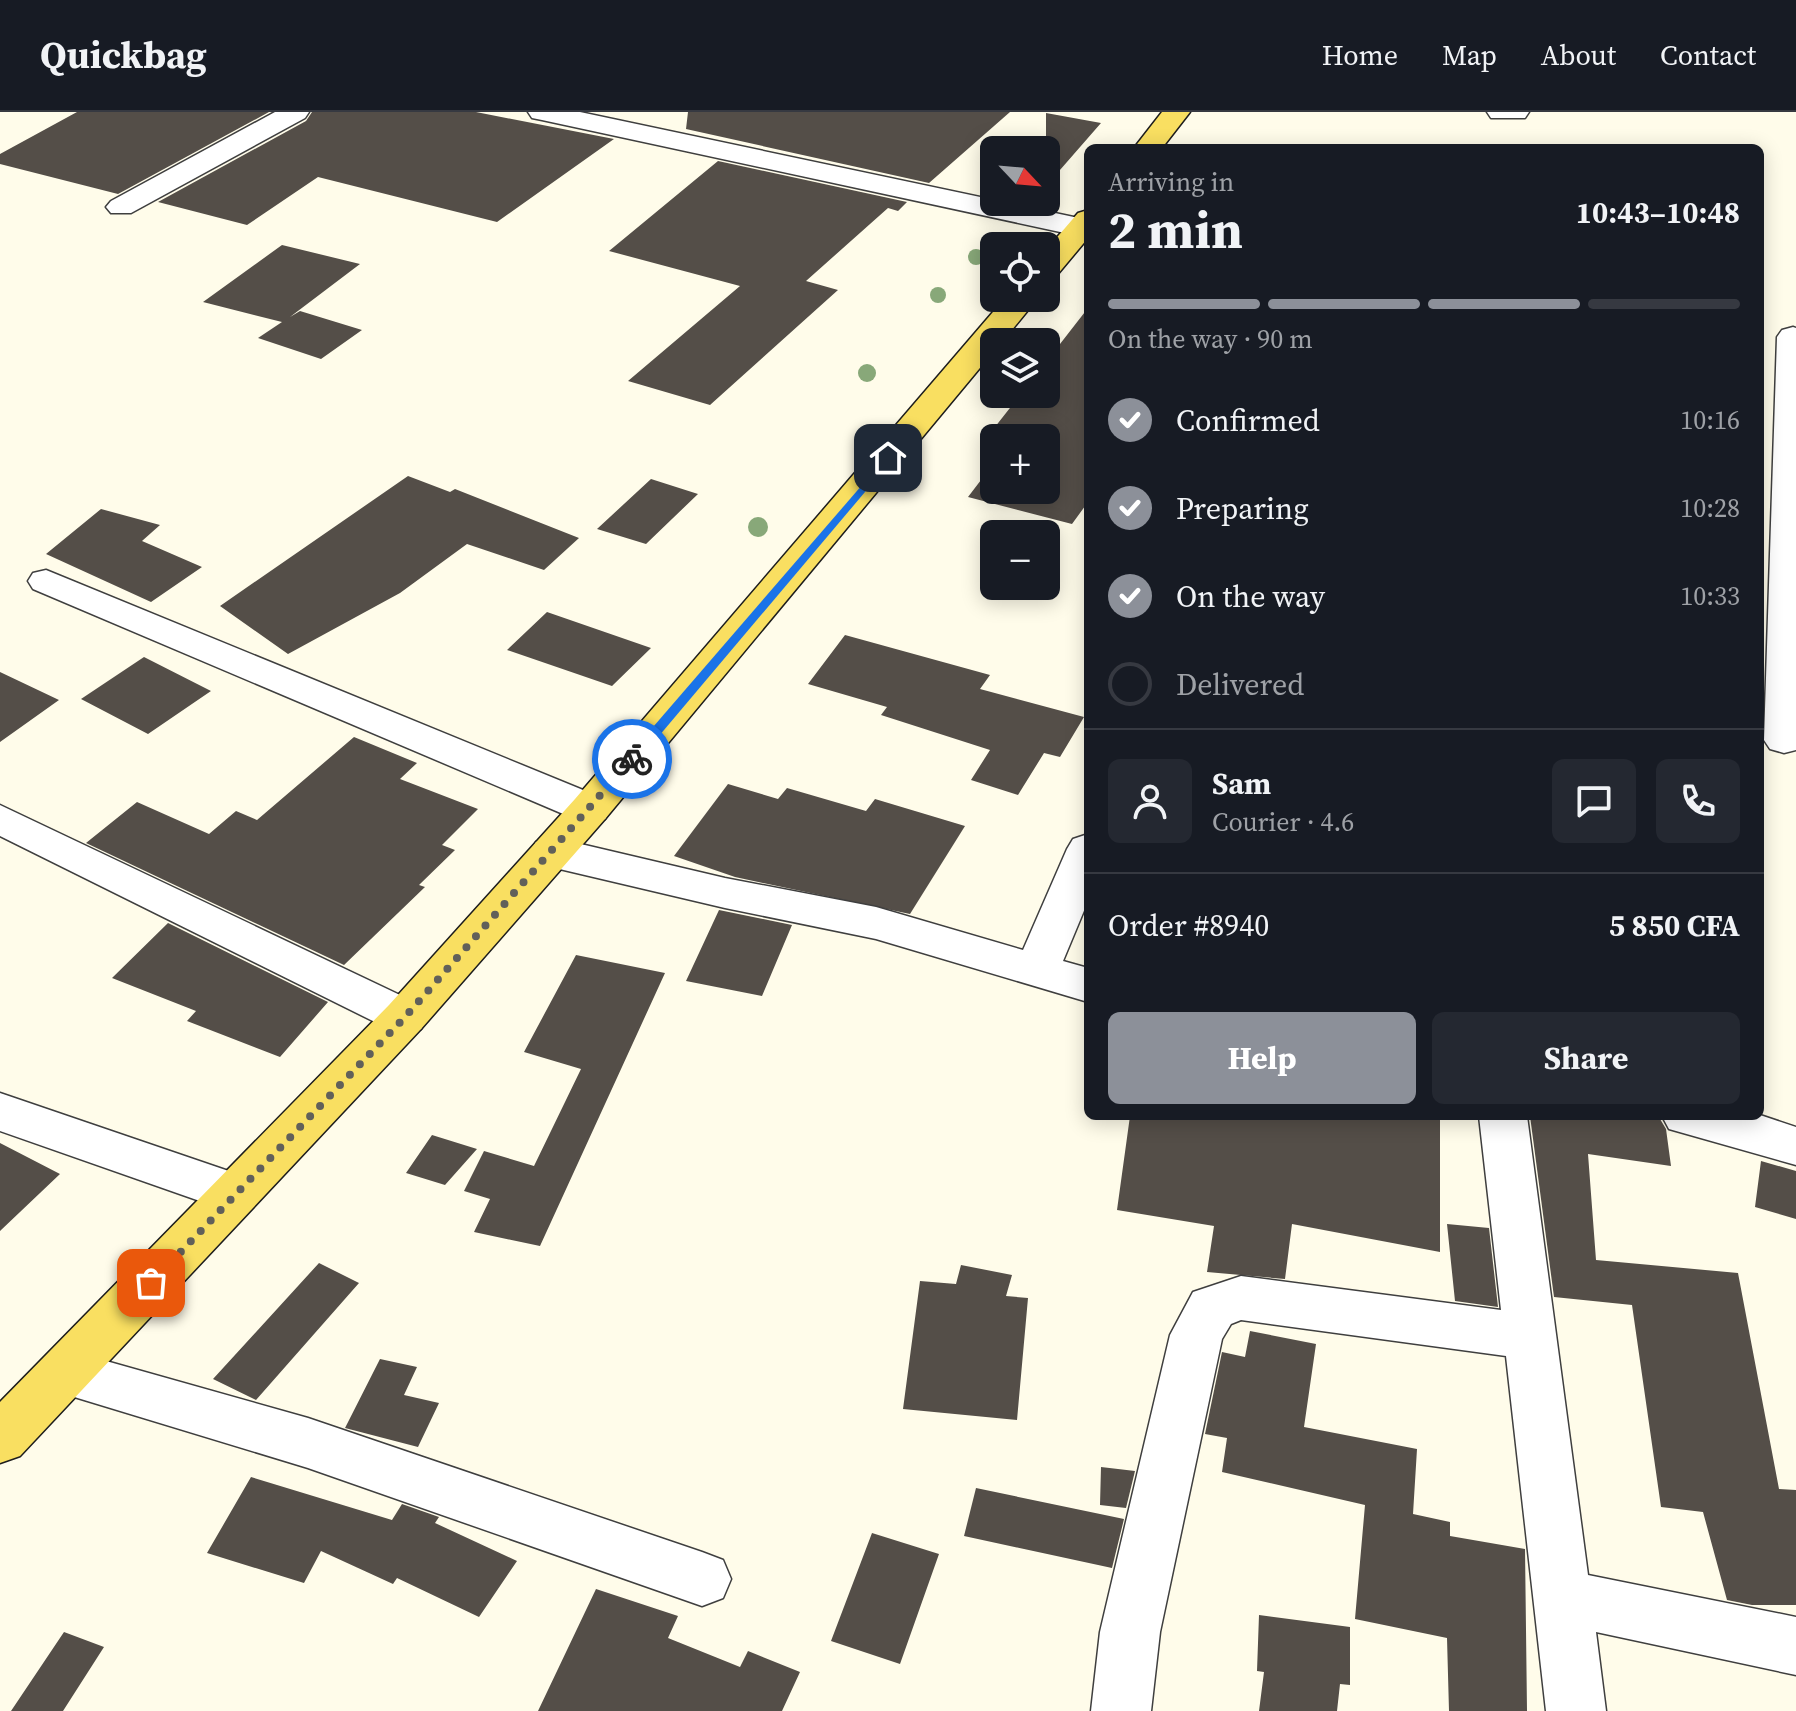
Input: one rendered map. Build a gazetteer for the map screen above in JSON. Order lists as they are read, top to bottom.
{
  "north": "bottom right",
  "page": {
    "header": "Quickbag",
    "nav": [
      "Home",
      "Map",
      "About",
      "Contact"
    ],
    "map_buttons": ["+", "−"],
    "heading": ["2 min", "Arriving in", "10:43–10:48"],
    "panel": [
      "Sam",
      "Courier · 4.6",
      "Order #8940",
      "5 850 CFA"
    ],
    "bar": "On the way · 90 m",
    "list": [
      ["Confirmed", "10:16"],
      ["Preparing", "10:28"],
      ["On the way", "10:33"],
      "Delivered"
    ],
    "buttons": ["Help", "Share"]
  }
}
